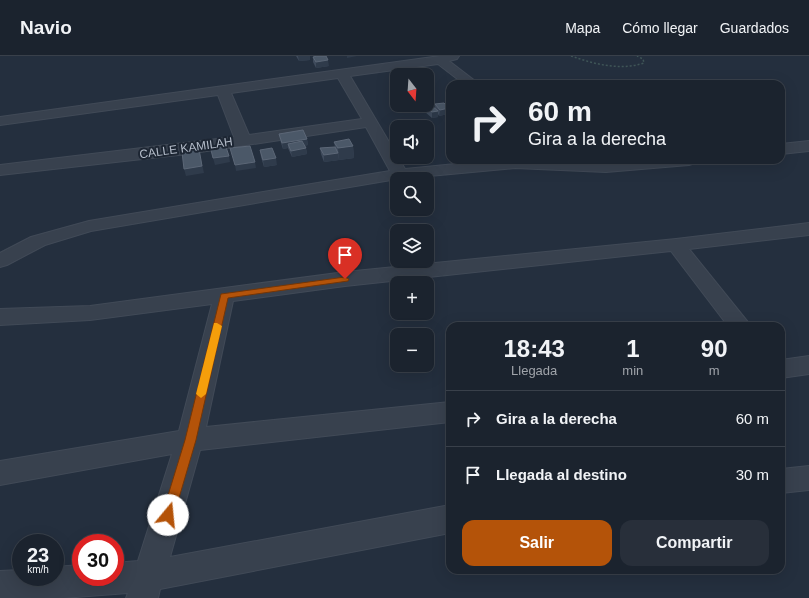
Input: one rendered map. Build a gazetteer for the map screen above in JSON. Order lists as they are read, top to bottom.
{
  "streets": {
    "street": ["CALLE KAMILAH"]
  },
  "north": "bottom",
  "page": {
    "header": "Navio",
    "nav": ["Mapa", "Cómo llegar", "Guardados"],
    "map_buttons": ["+", "−"],
    "turn": ["60 m", "Gira a la derecha"],
    "eta": [
      "18:43",
      "Llegada",
      "1",
      "min",
      "90",
      "m"
    ],
    "list": [
      {
        "name": "Gira a la derecha",
        "value": "60 m"
      },
      {
        "name": "Llegada al destino",
        "value": "30 m"
      }
    ],
    "buttons": ["Salir", "Compartir"],
    "speed": "23 km/h",
    "limit": "30"
  }
}
